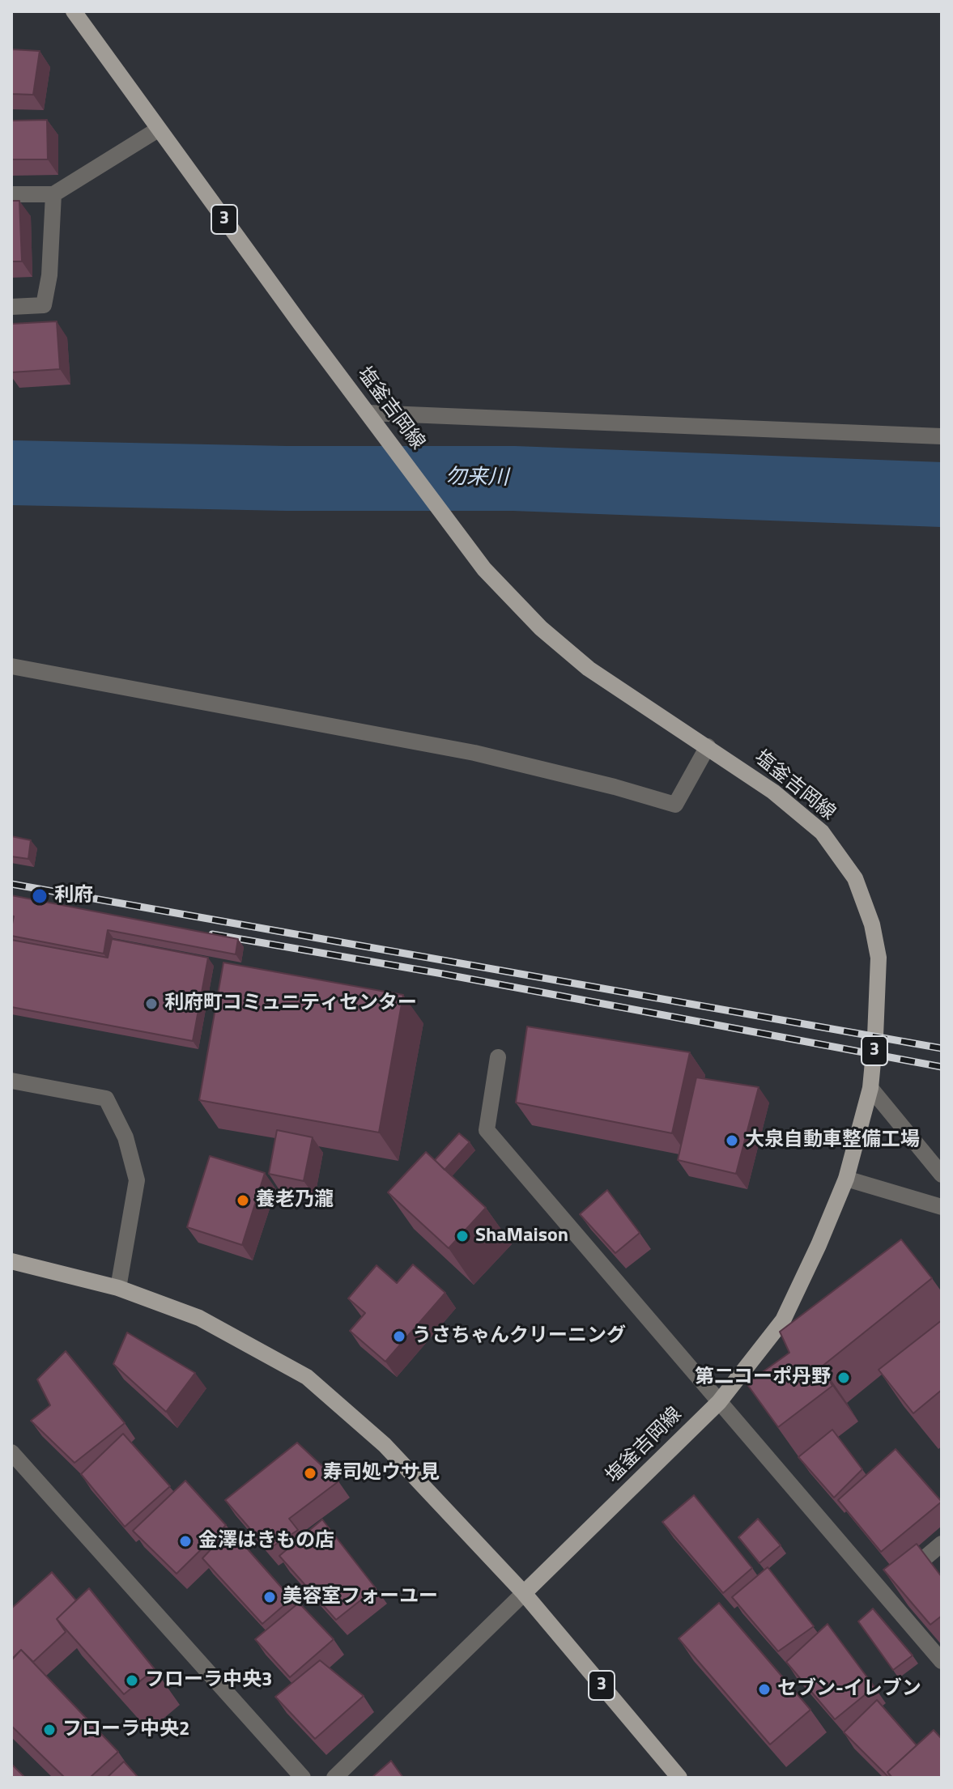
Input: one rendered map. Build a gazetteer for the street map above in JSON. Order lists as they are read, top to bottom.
{
  "streets": {
    "main road": ["3", "塩釜吉岡線"]
  },
  "crossings": [
    ["3", "塩釜吉岡線"]
  ],
  "water": ["勿来川"],
  "places": [
    "利府",
    "利府町コミュニティセンター",
    "大泉自動車整備工場",
    "養老乃瀧",
    "ShaMaison",
    "うさちゃんクリーニング",
    "第二コーポ丹野",
    "寿司処ウサ見",
    "金澤はきもの店",
    "美容室フォーユー",
    "フローラ中央3",
    "セブン-イレブン",
    "フローラ中央2"
  ]
}
